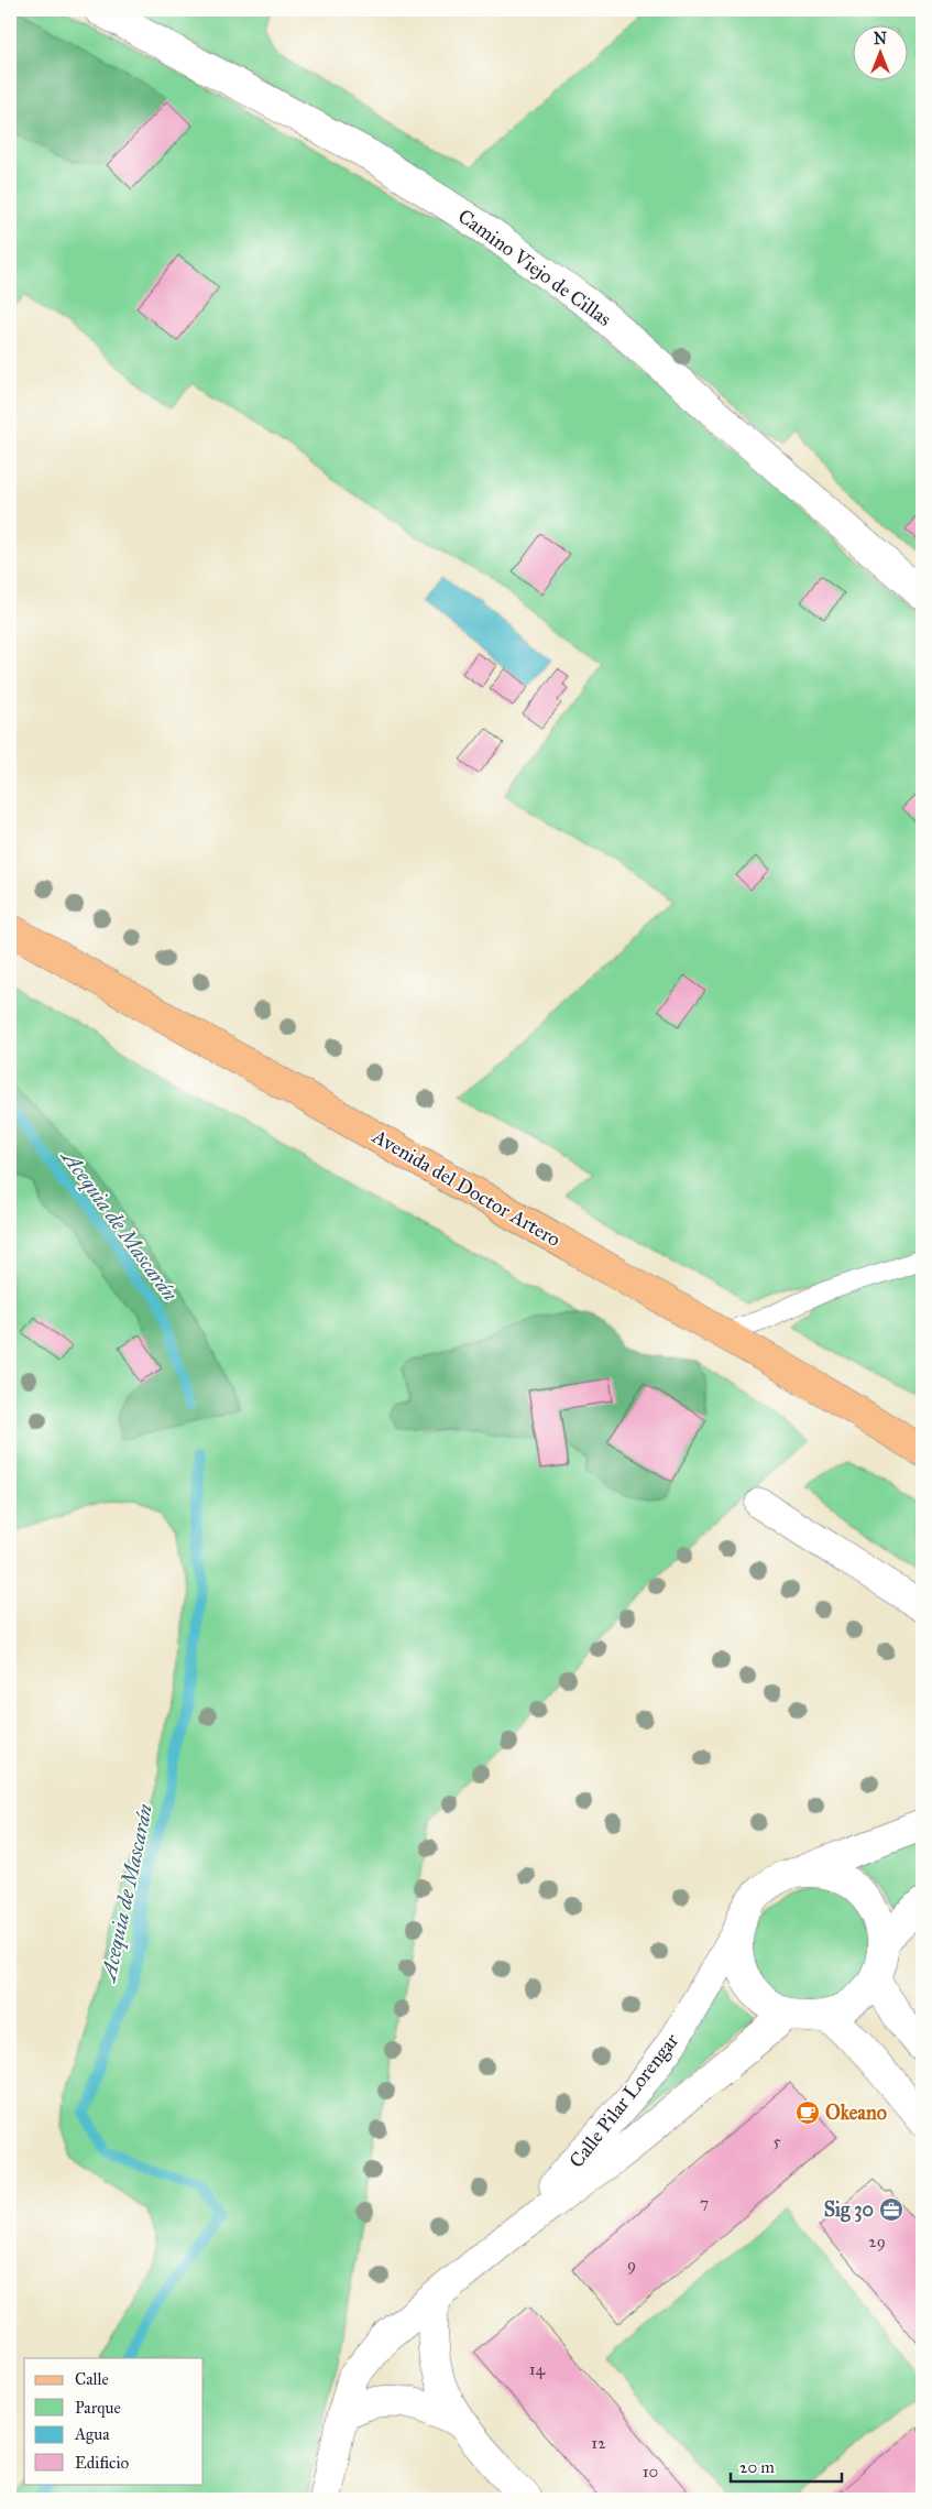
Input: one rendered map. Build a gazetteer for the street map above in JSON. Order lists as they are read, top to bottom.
{
  "streets": {
    "main road": ["Avenida del Doctor Artero"],
    "street": ["Camino Viejo de Cillas", "Calle Pilar Lorengar"]
  },
  "water": ["Acequia de Mascarán"],
  "places": {
    "cafe": ["Okeano"],
    "office": ["Sig 30"]
  },
  "house_numbers": [
    "5",
    "7",
    "29",
    "9",
    "14",
    "12",
    "10"
  ],
  "legend": [
    "Calle",
    "Parque",
    "Agua",
    "Edificio"
  ],
  "scale_bar": "20 m",
  "north": "top"
}
